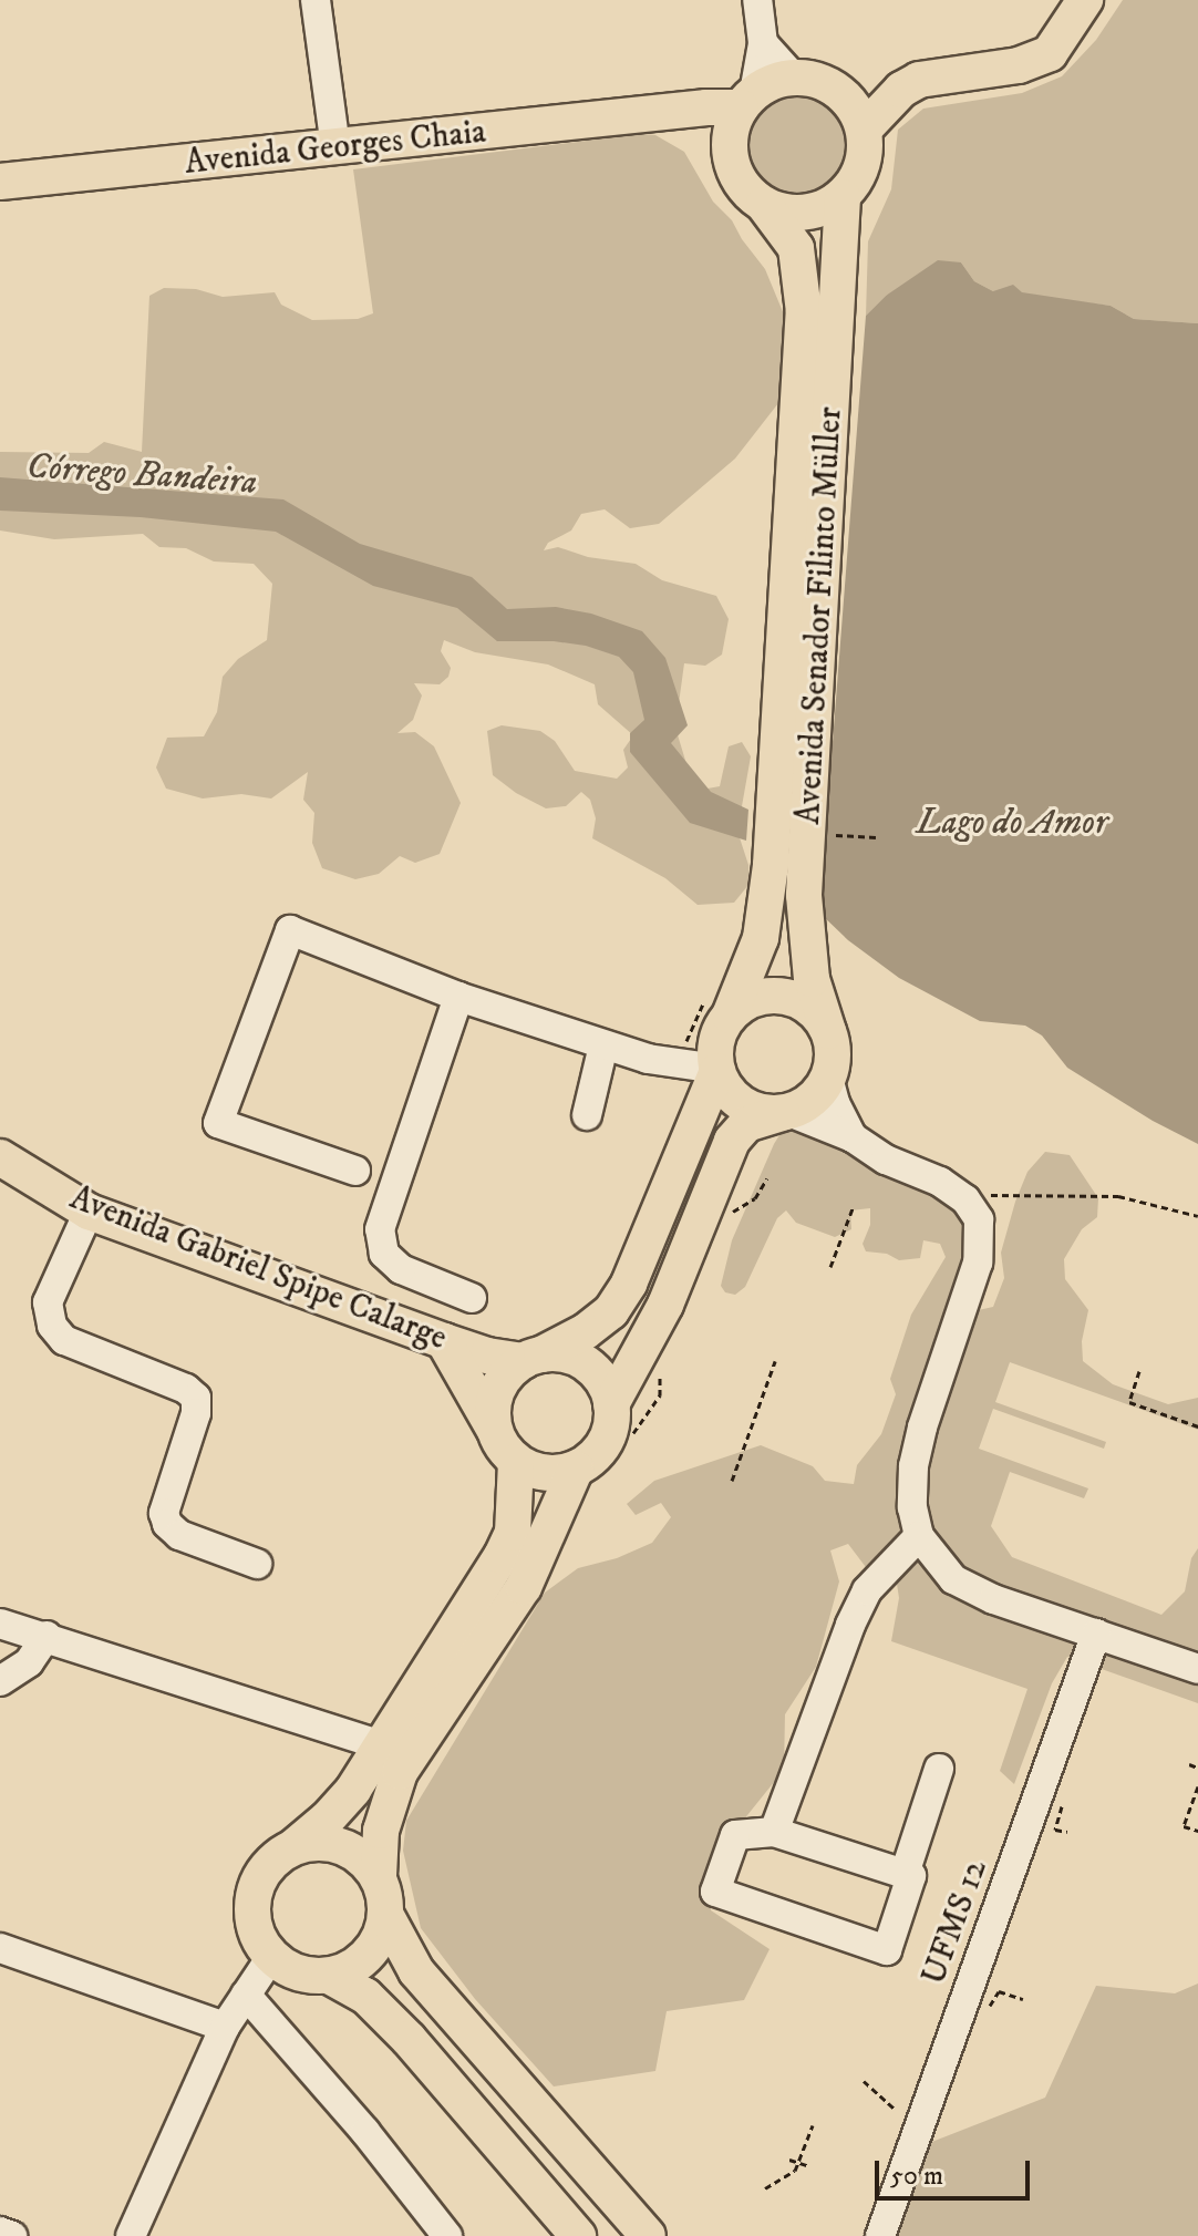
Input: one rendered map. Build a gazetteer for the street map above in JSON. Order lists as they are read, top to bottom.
{
  "streets": {
    "main road": ["Avenida Georges Chaia", "Avenida Senador Filinto Müller", "Avenida Gabriel Spipe Calarge"],
    "street": ["UFMS 12"]
  },
  "crossings": [
    ["Avenida Georges Chaia", "Avenida Senador Filinto Müller"]
  ],
  "water": ["Córrego Bandeira", "Lago do Amor"],
  "scale_bar": "50 m"
}
